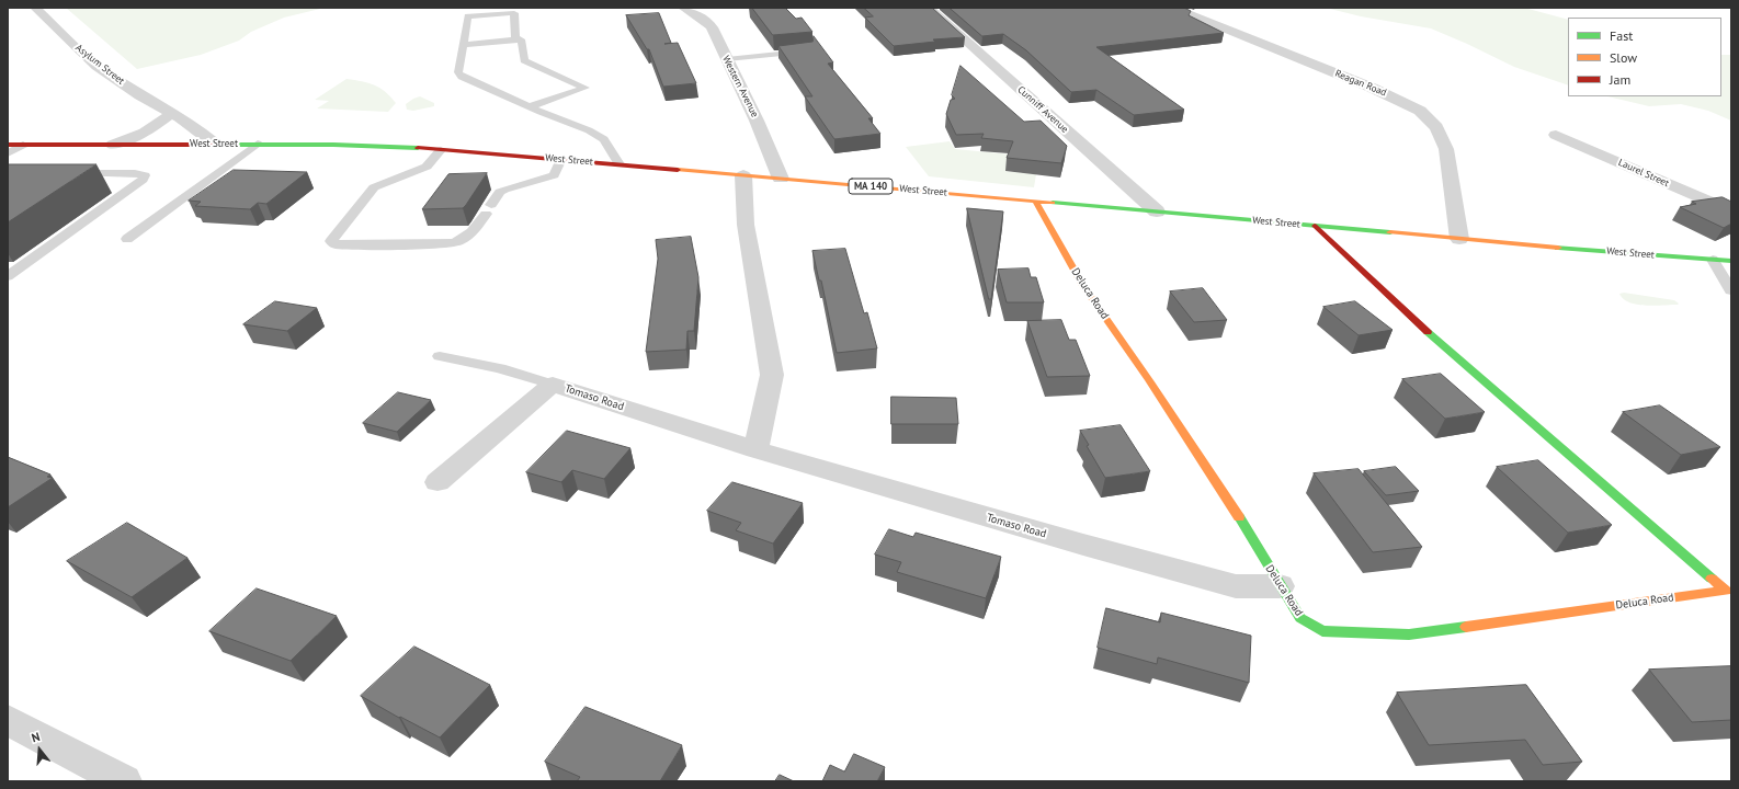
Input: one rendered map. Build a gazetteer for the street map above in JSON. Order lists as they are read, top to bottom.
{
  "streets": {
    "main road": ["West Street", "MA 140", "Deluca Road"],
    "street": [
      "Asylum Street",
      "Reagan Road",
      "Western Avenue",
      "Cunniff Avenue",
      "Laurel Street",
      "Tomaso Road"
    ]
  },
  "crossings": [
    ["Asylum Street", "West Street"],
    ["Reagan Road", "West Street"],
    ["Western Avenue", "West Street"],
    ["Cunniff Avenue", "West Street"],
    ["West Street", "Deluca Road"],
    ["Deluca Road", "Tomaso Road"]
  ],
  "legend": ["Fast", "Slow", "Jam"],
  "north": "top"
}
